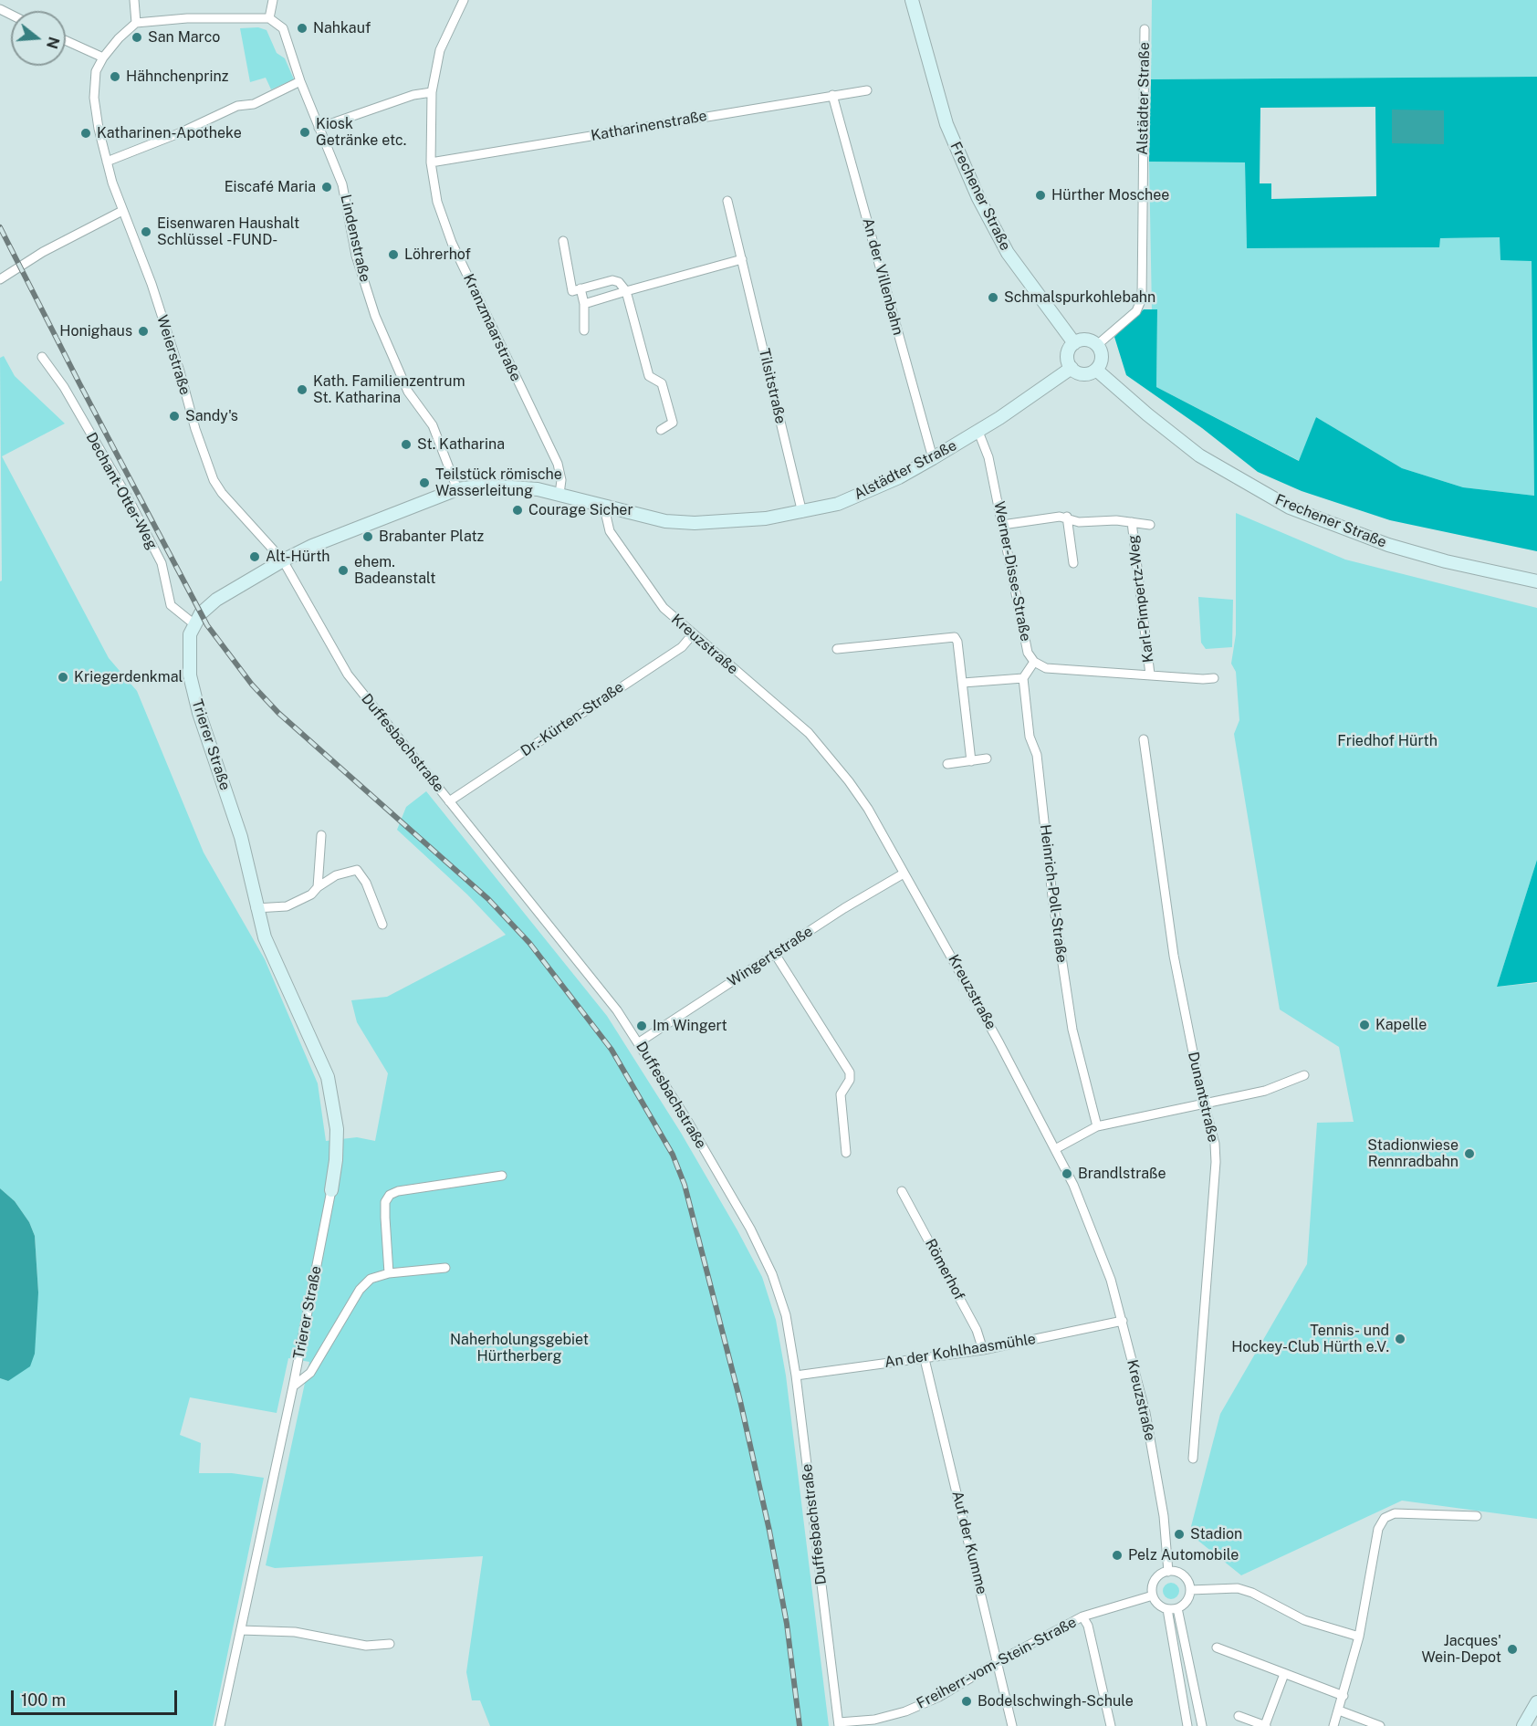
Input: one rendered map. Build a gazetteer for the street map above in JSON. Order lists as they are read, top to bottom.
{
  "streets": {
    "street": [
      "Alstädter Straße",
      "Katharinenstraße",
      "Frechener Straße",
      "Lindenstraße",
      "An der Villenbahn",
      "Kranzmaarstraße",
      "Weierstraße",
      "Tilsitstraße",
      "Dechant-Otter-Weg",
      "Werner-Disse-Straße",
      "Karl-Pimpertz-Weg",
      "Kreuzstraße",
      "Dr.-Kürten-Straße",
      "Duffesbachstraße",
      "Trierer Straße",
      "Heinrich-Poll-Straße",
      "Wingertstraße",
      "Dunantstraße",
      "Römerhof",
      "An der Kohlhaasmühle",
      "Auf der Kumme",
      "Freiherr-vom-Stein-Straße"
    ]
  },
  "crossings": [
    ["Alstädter Straße", "Frechener Straße"],
    ["Alstädter Straße", "An der Villenbahn"],
    ["Alstädter Straße", "Kranzmaarstraße"],
    ["Alstädter Straße", "Tilsitstraße"],
    ["Alstädter Straße", "Werner-Disse-Straße"],
    ["Alstädter Straße", "Kreuzstraße"],
    ["Katharinenstraße", "An der Villenbahn"],
    ["Katharinenstraße", "Kranzmaarstraße"],
    ["Weierstraße", "Duffesbachstraße"],
    ["Weierstraße", "Trierer Straße"],
    ["Dechant-Otter-Weg", "Trierer Straße"],
    ["Werner-Disse-Straße", "Karl-Pimpertz-Weg"],
    ["Kreuzstraße", "Dr.-Kürten-Straße"],
    ["Kreuzstraße", "Wingertstraße"],
    ["Kreuzstraße", "An der Kohlhaasmühle"],
    ["Kreuzstraße", "Freiherr-vom-Stein-Straße"],
    ["Dr.-Kürten-Straße", "Duffesbachstraße"],
    ["Duffesbachstraße", "Trierer Straße"],
    ["Duffesbachstraße", "Wingertstraße"],
    ["Duffesbachstraße", "An der Kohlhaasmühle"],
    ["Duffesbachstraße", "Freiherr-vom-Stein-Straße"],
    ["Römerhof", "An der Kohlhaasmühle"],
    ["An der Kohlhaasmühle", "Auf der Kumme"],
    ["Auf der Kumme", "Freiherr-vom-Stein-Straße"]
  ],
  "parks": ["Friedhof Hürth", "Naherholungsgebiet Hürtherberg"],
  "places": [
    "Nahkauf",
    "San Marco",
    "Hähnchenprinz",
    "Kiosk Getränke etc.",
    "Katharinen-Apotheke",
    "Eiscafé Maria",
    "Hürther Moschee",
    "Eisenwaren Haushalt Schlüssel -FUND-",
    "Löhrerhof",
    "Schmalspurkohlebahn",
    "Honighaus",
    "Kath. Familienzentrum St. Katharina",
    "Sandy's",
    "St. Katharina",
    "Teilstück römische Wasserleitung",
    "Courage Sicher",
    "Brabanter Platz",
    "Alt-Hürth",
    "ehem. Badeanstalt",
    "Kriegerdenkmal",
    "Kapelle",
    "Im Wingert",
    "Stadionwiese Rennradbahn",
    "Brandlstraße",
    "Tennis- und Hockey-Club Hürth e.V.",
    "Stadion",
    "Pelz Automobile",
    "Jacques' Wein-Depot",
    "Bodelschwingh-Schule"
  ],
  "scale_bar": "100 m",
  "north": "right"
}
